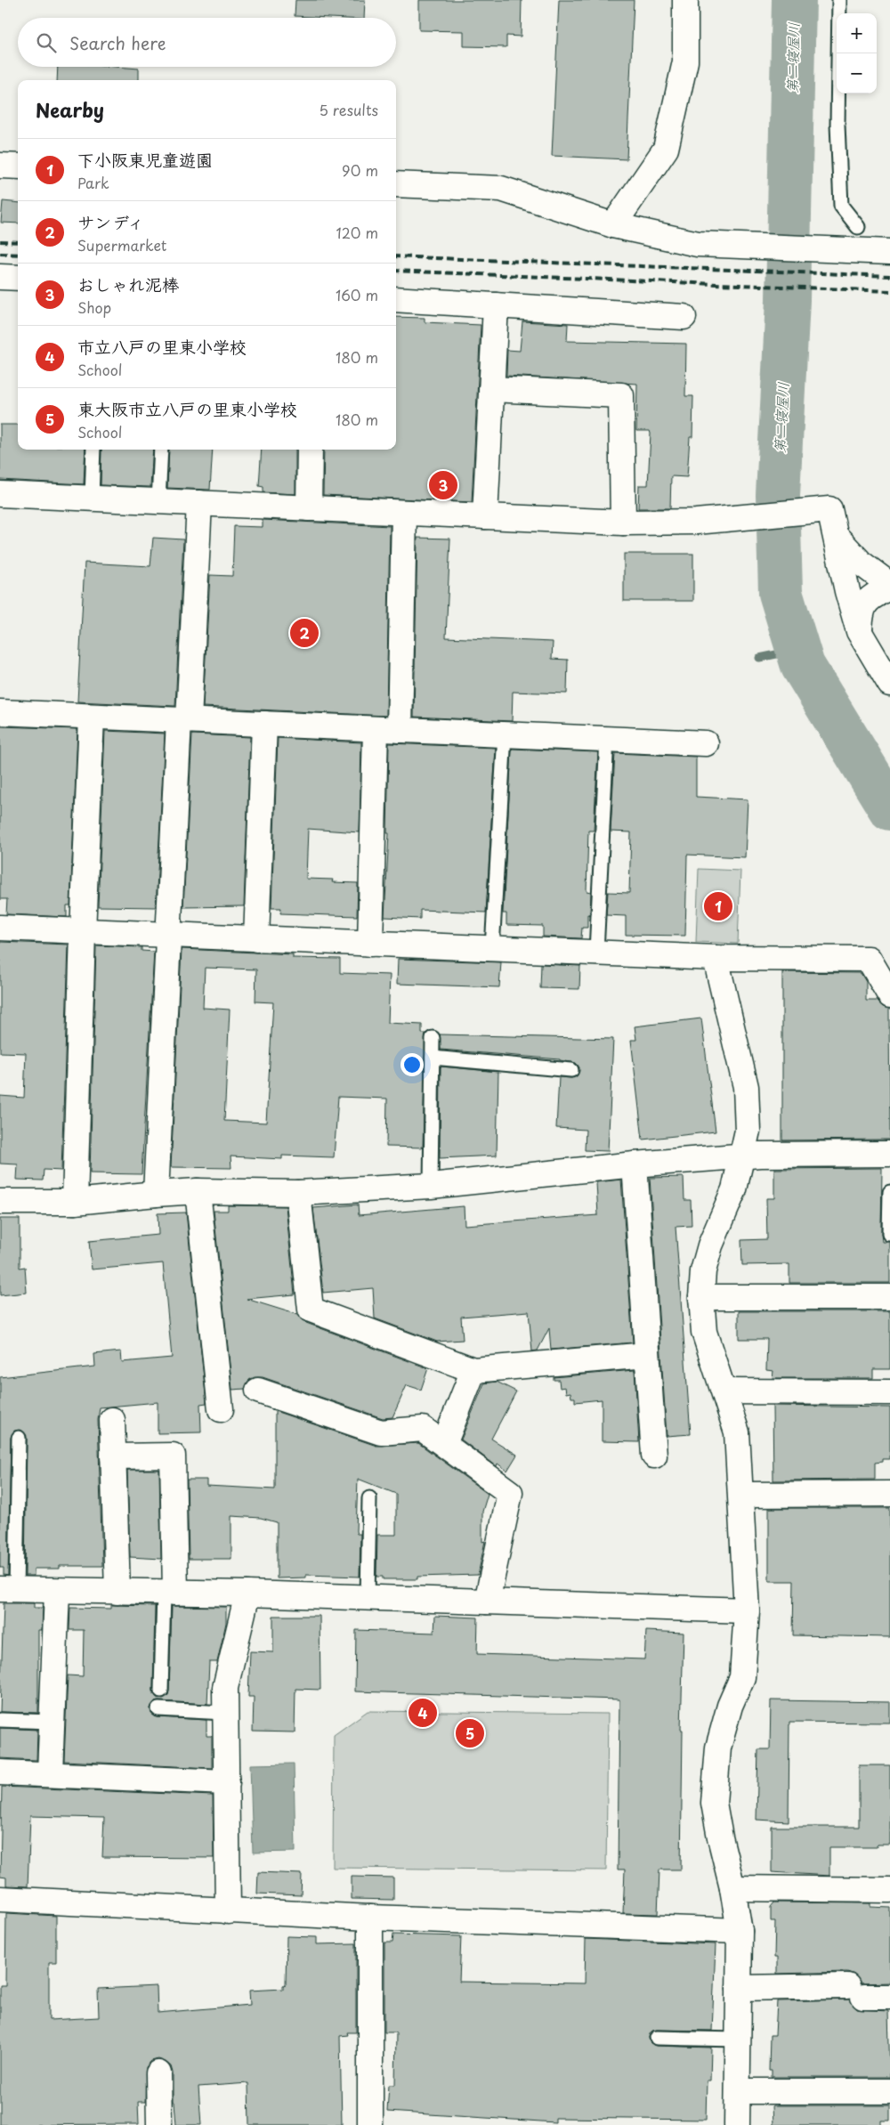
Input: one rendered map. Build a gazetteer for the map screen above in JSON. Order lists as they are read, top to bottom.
{
  "water": ["第二寝屋川"],
  "page": {
    "map_buttons": ["+", "−"],
    "search": "Search here",
    "heading": ["Nearby", "5 results"],
    "list": [
      {
        "mark": "1",
        "name": "下小阪東児童遊園",
        "note": "Park",
        "value": "90 m"
      },
      {
        "mark": "2",
        "name": "サンディ",
        "note": "Supermarket",
        "value": "120 m"
      },
      {
        "mark": "3",
        "name": "おしゃれ泥棒",
        "note": "Shop",
        "value": "160 m"
      },
      {
        "mark": "4",
        "name": "市立八戸の里東小学校",
        "note": "School",
        "value": "180 m"
      },
      {
        "mark": "5",
        "name": "東大阪市立八戸の里東小学校",
        "note": "School",
        "value": "180 m"
      }
    ],
    "pins": [
      "3",
      "2",
      "1",
      "4",
      "5"
    ]
  }
}
